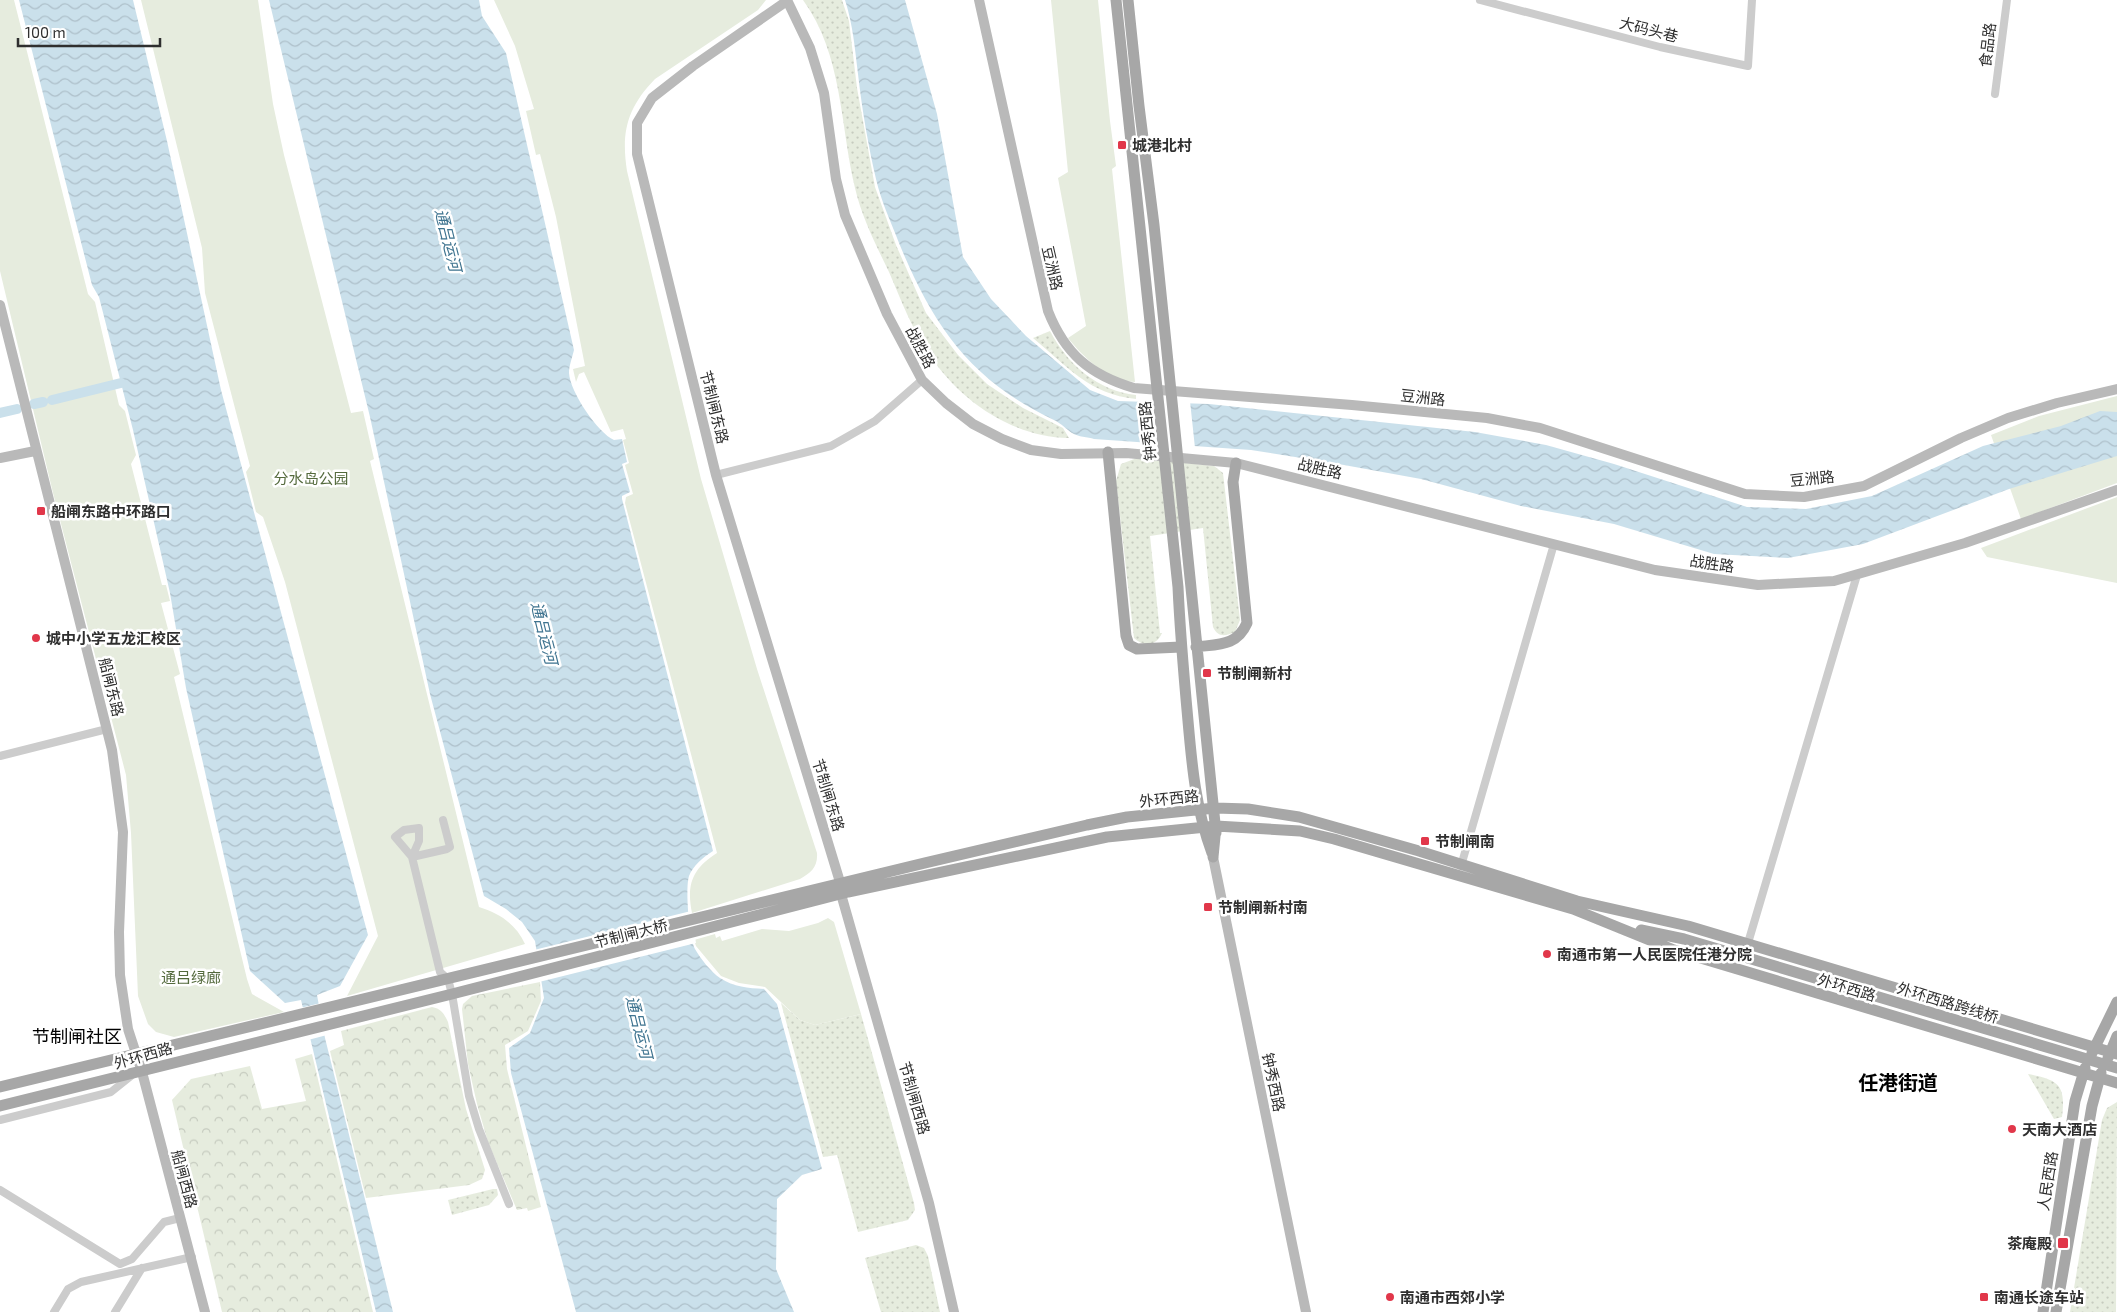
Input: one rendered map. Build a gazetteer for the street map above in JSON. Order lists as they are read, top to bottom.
{
  "streets": {
    "main road": [
      "钟秀西路",
      "外环西路",
      "节制闸大桥",
      "外环西路跨线桥",
      "人民西路"
    ],
    "street": [
      "大码头巷",
      "食品路",
      "豆洲路",
      "战胜路",
      "节制闸东路",
      "船闸东路",
      "节制闸西路",
      "船闸西路"
    ]
  },
  "crossings": [
    ["战胜路", "节制闸东路"],
    ["节制闸东路", "外环西路"],
    ["节制闸东路", "节制闸西路"],
    ["钟秀西路", "外环西路"],
    ["船闸东路", "外环西路"],
    ["船闸东路", "船闸西路"],
    ["外环西路", "节制闸大桥"],
    ["外环西路", "外环西路跨线桥"],
    ["外环西路", "节制闸西路"],
    ["外环西路", "船闸西路"],
    ["外环西路", "人民西路"]
  ],
  "districts": ["节制闸社区", "任港街道"],
  "water": ["通吕运河"],
  "parks": ["分水岛公园", "通吕绿廊"],
  "places": {
    "transit": [
      "城港北村",
      "船闸东路中环路口",
      "节制闸新村",
      "节制闸南",
      "节制闸新村南",
      "茶庵殿",
      "南通长途车站"
    ],
    "other": [
      "城中小学五龙汇校区",
      "南通市第一人民医院任港分院",
      "天南大酒店",
      "南通市西郊小学"
    ]
  },
  "scale_bar": "100 m"
}
